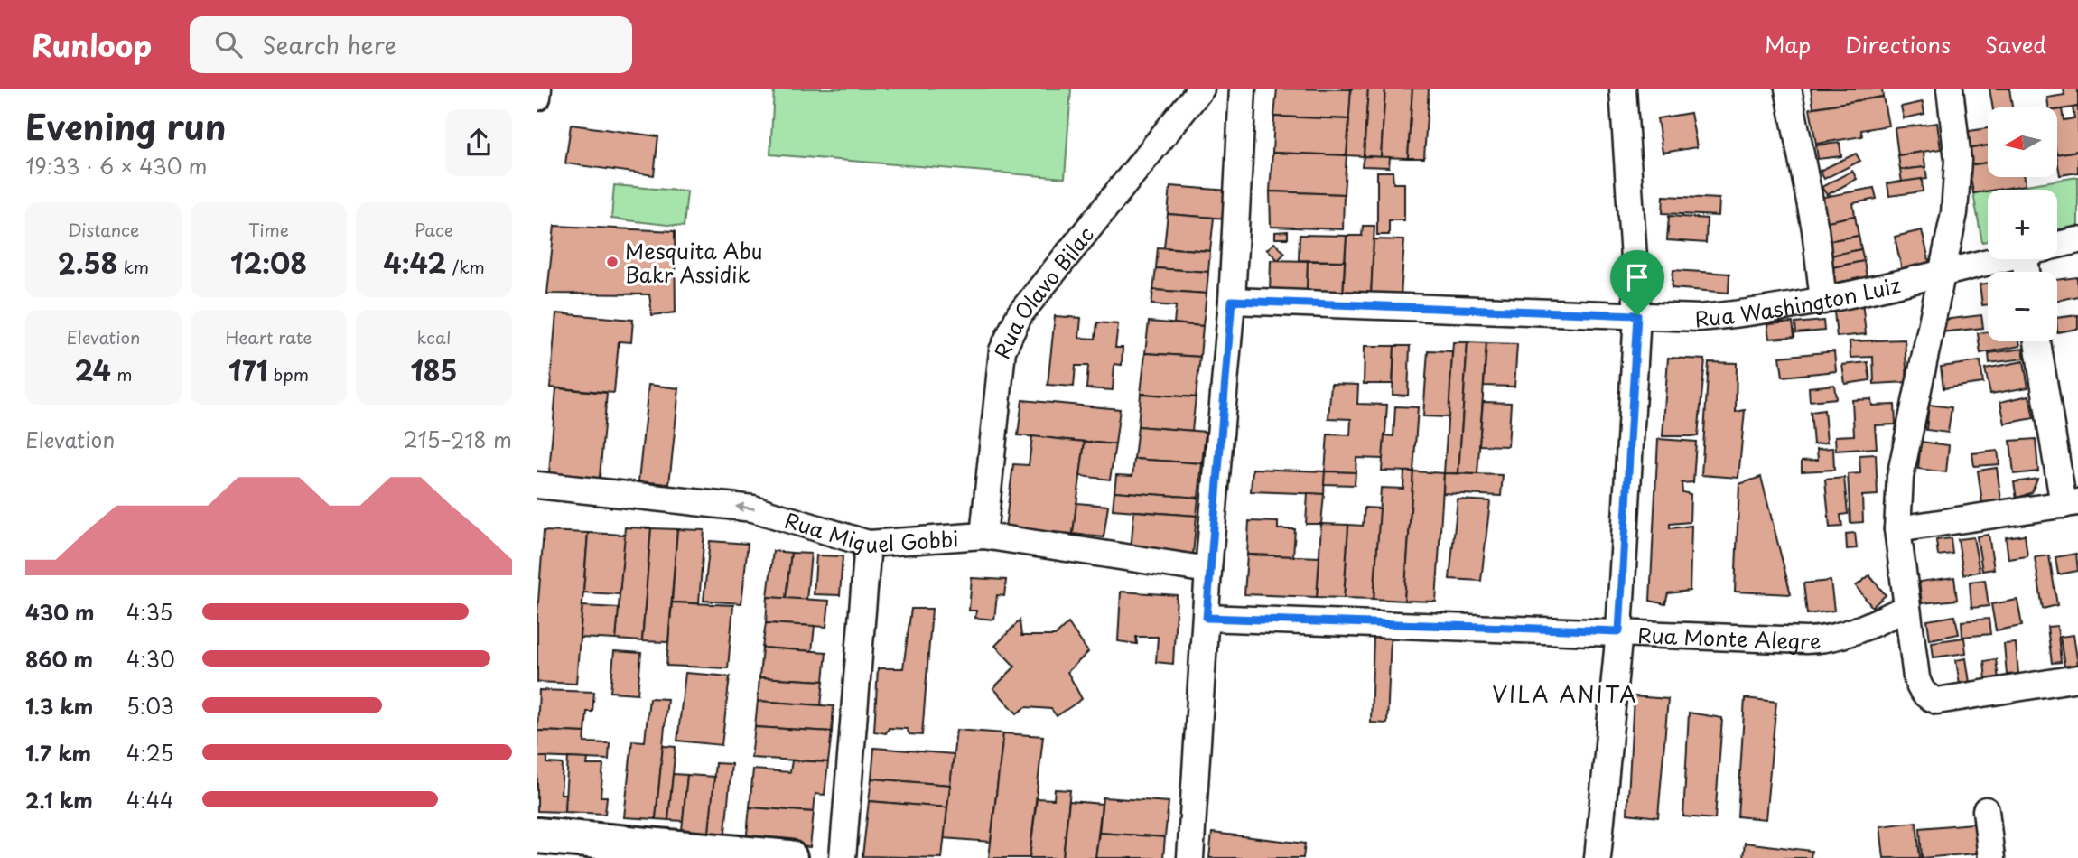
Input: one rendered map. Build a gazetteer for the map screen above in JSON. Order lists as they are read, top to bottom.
{
  "streets": {
    "street": [
      "Rua Olavo Bilac",
      "Rua Washington Luiz",
      "Rua Miguel Gobbi",
      "Rua Monte Alegre"
    ]
  },
  "crossings": [
    ["Rua Olavo Bilac", "Rua Miguel Gobbi"]
  ],
  "one_way": ["Rua Miguel Gobbi"],
  "districts": ["VILA ANITA"],
  "places": ["Mesquita Abu Bakr Assidik"],
  "north": "left",
  "page": {
    "header": "Runloop",
    "search": "Search here",
    "nav": ["Map", "Directions", "Saved"],
    "heading": ["Evening run", "19:33 · 6 × 430 m"],
    "map_buttons": ["+", "−"],
    "stats": [
      ["Distance", "2.58 km"],
      ["Time", "12:08"],
      ["Pace", "4:42 /km"],
      ["Elevation", "24 m"],
      ["Heart rate", "171 bpm"],
      ["kcal", "185"]
    ],
    "chart": ["Elevation", "215–218 m"],
    "list": [
      {
        "name": "430 m",
        "note": "4:35"
      },
      {
        "name": "860 m",
        "note": "4:30"
      },
      {
        "name": "1.3 km",
        "note": "5:03"
      },
      {
        "name": "1.7 km",
        "note": "4:25"
      },
      {
        "name": "2.1 km",
        "note": "4:44"
      }
    ]
  }
}
